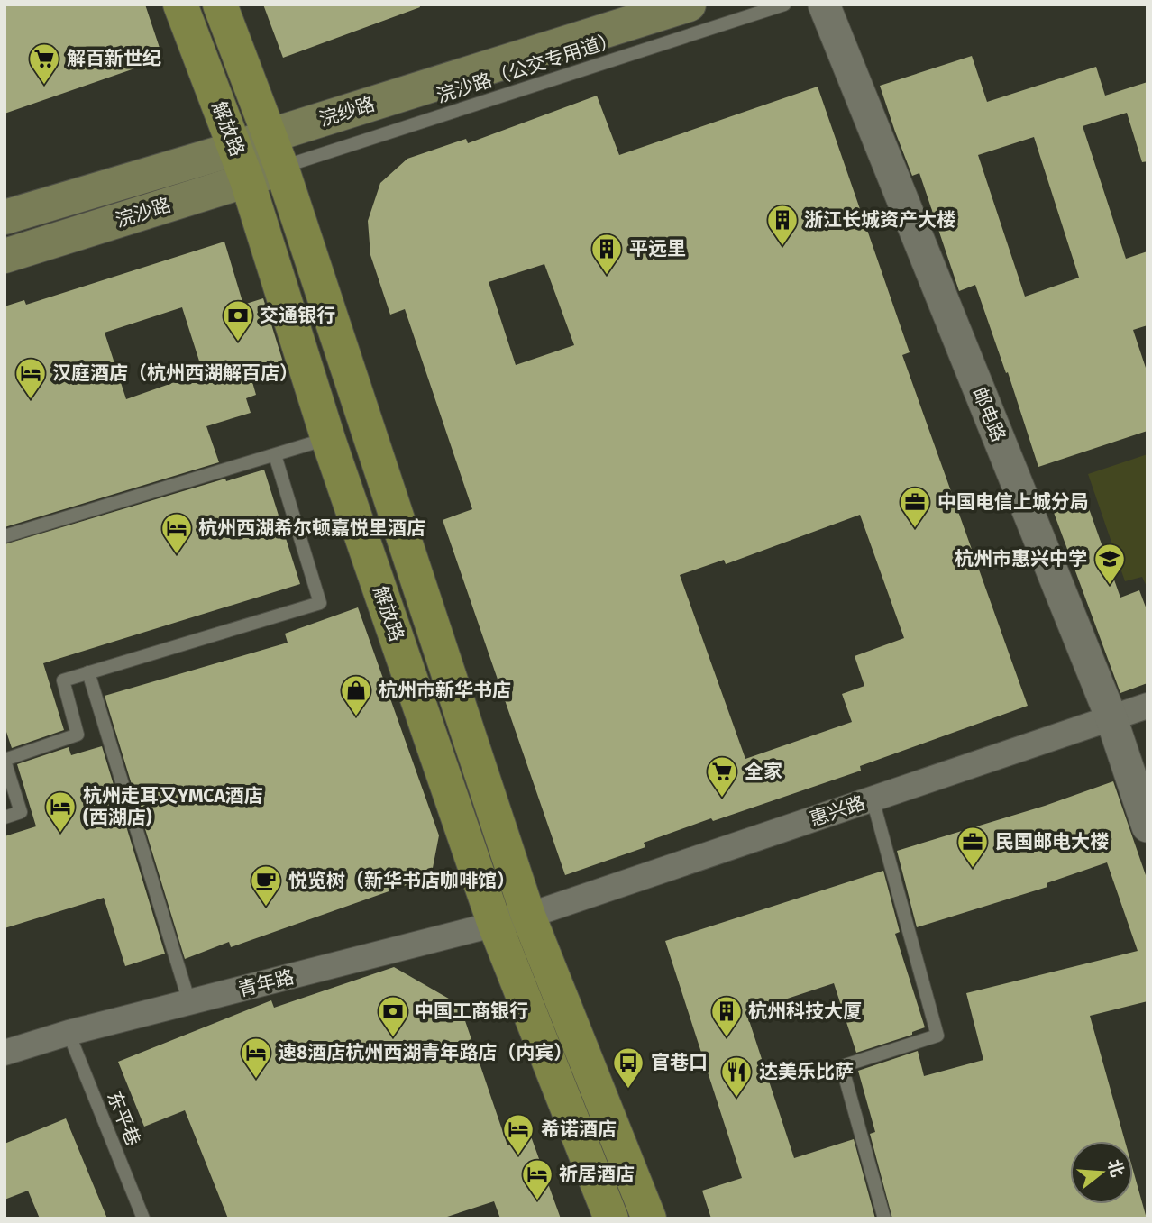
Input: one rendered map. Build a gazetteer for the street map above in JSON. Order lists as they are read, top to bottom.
{
  "streets": {
    "main road": ["浣纱路", "解放路", "浣沙路"],
    "street": ["邮电路", "惠兴路", "青年路"],
    "lane": ["浣沙路（公交专用道）", "东平巷"]
  },
  "crossings": [
    ["浣沙路（公交专用道）", "解放路"],
    ["浣沙路（公交专用道）", "浣沙路"],
    ["浣纱路", "解放路"],
    ["解放路", "浣沙路"],
    ["解放路", "惠兴路"],
    ["解放路", "青年路"],
    ["邮电路", "惠兴路"],
    ["惠兴路", "青年路"],
    ["青年路", "东平巷"]
  ],
  "places": {
    "supermarket": ["解百新世纪", "全家"],
    "building": ["浙江长城资产大楼", "平远里", "杭州科技大厦"],
    "bank": ["交通银行", "中国工商银行"],
    "hotel": [
      "汉庭酒店（杭州西湖解百店）",
      "杭州西湖希尔顿嘉悦里酒店",
      "杭州走耳又YMCA酒店 (西湖店)",
      "速8酒店杭州西湖青年路店（内宾）",
      "希诺酒店",
      "祈居酒店"
    ],
    "office": ["中国电信上城分局", "民国邮电大楼"],
    "school or university": ["杭州市惠兴中学"],
    "shop": ["杭州市新华书店"],
    "cafe": ["悦览树（新华书店咖啡馆）"],
    "bus stop": ["官巷口"],
    "restaurant": ["达美乐比萨"]
  },
  "north": "right"
}
